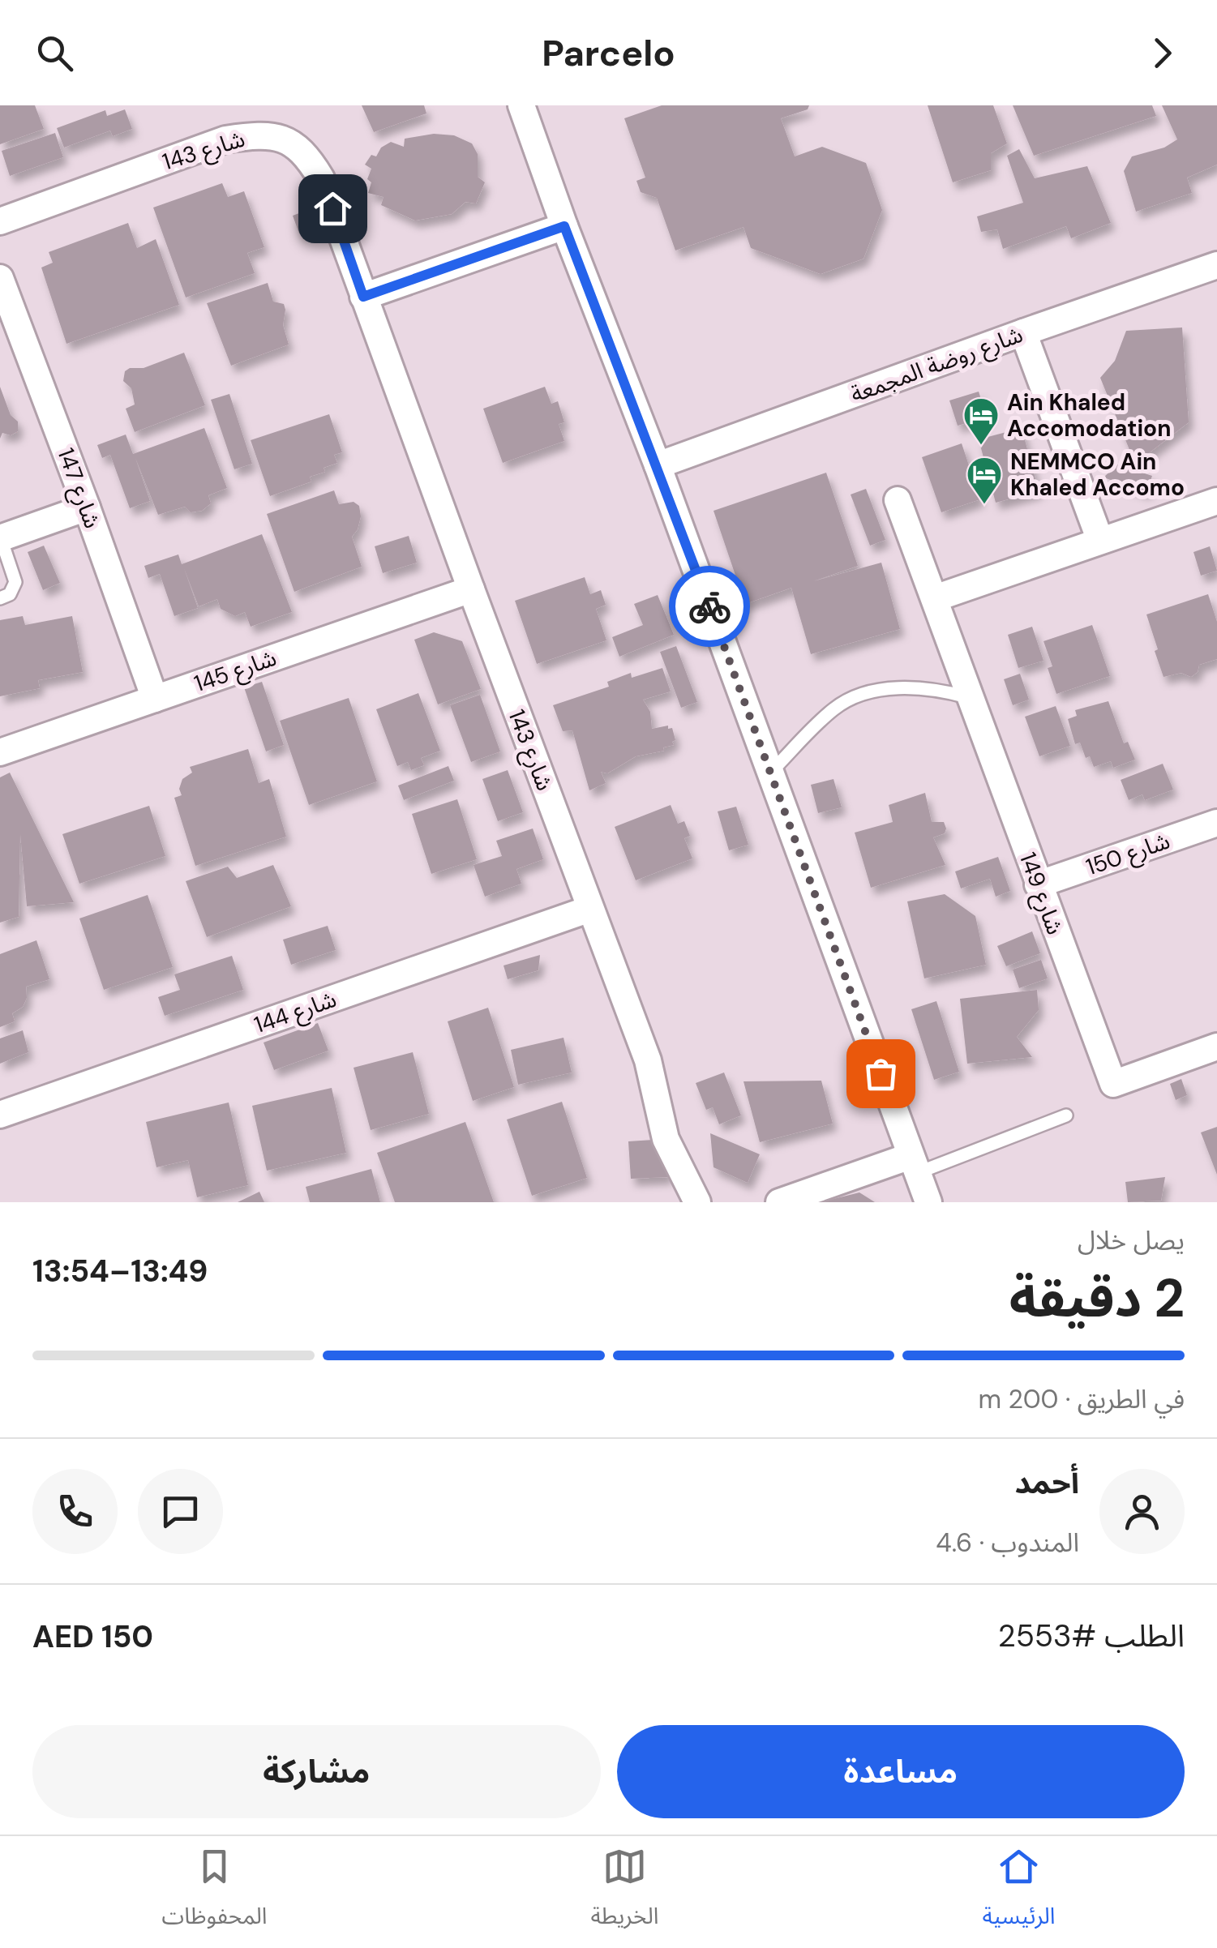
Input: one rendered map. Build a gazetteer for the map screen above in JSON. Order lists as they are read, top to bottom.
{
  "streets": {
    "street": [
      "شارع 143",
      "شارع روضة المجمعة",
      "شارع 147",
      "شارع 145",
      "شارع 150",
      "شارع 149",
      "شارع 144"
    ]
  },
  "crossings": [
    ["شارع 143", "شارع 145"],
    ["شارع 143", "شارع 144"],
    ["شارع 147", "شارع 145"],
    ["شارع 150", "شارع 149"]
  ],
  "places": {
    "hotel": ["Ain Khaled Accomodation", "NEMMCO Ain Khaled Accomo"]
  },
  "page": {
    "header": "Parcelo",
    "heading": ["2 دقيقة", "يصل خلال", "13:49–13:54"],
    "panel": [
      "أحمد",
      "المندوب · 4.6",
      "الطلب #2553",
      "AED 150"
    ],
    "bar": "في الطريق · 200 m",
    "buttons": ["مساعدة", "مشاركة"],
    "tabs": ["الرئيسية", "الخريطة", "المحفوظات"]
  }
}
